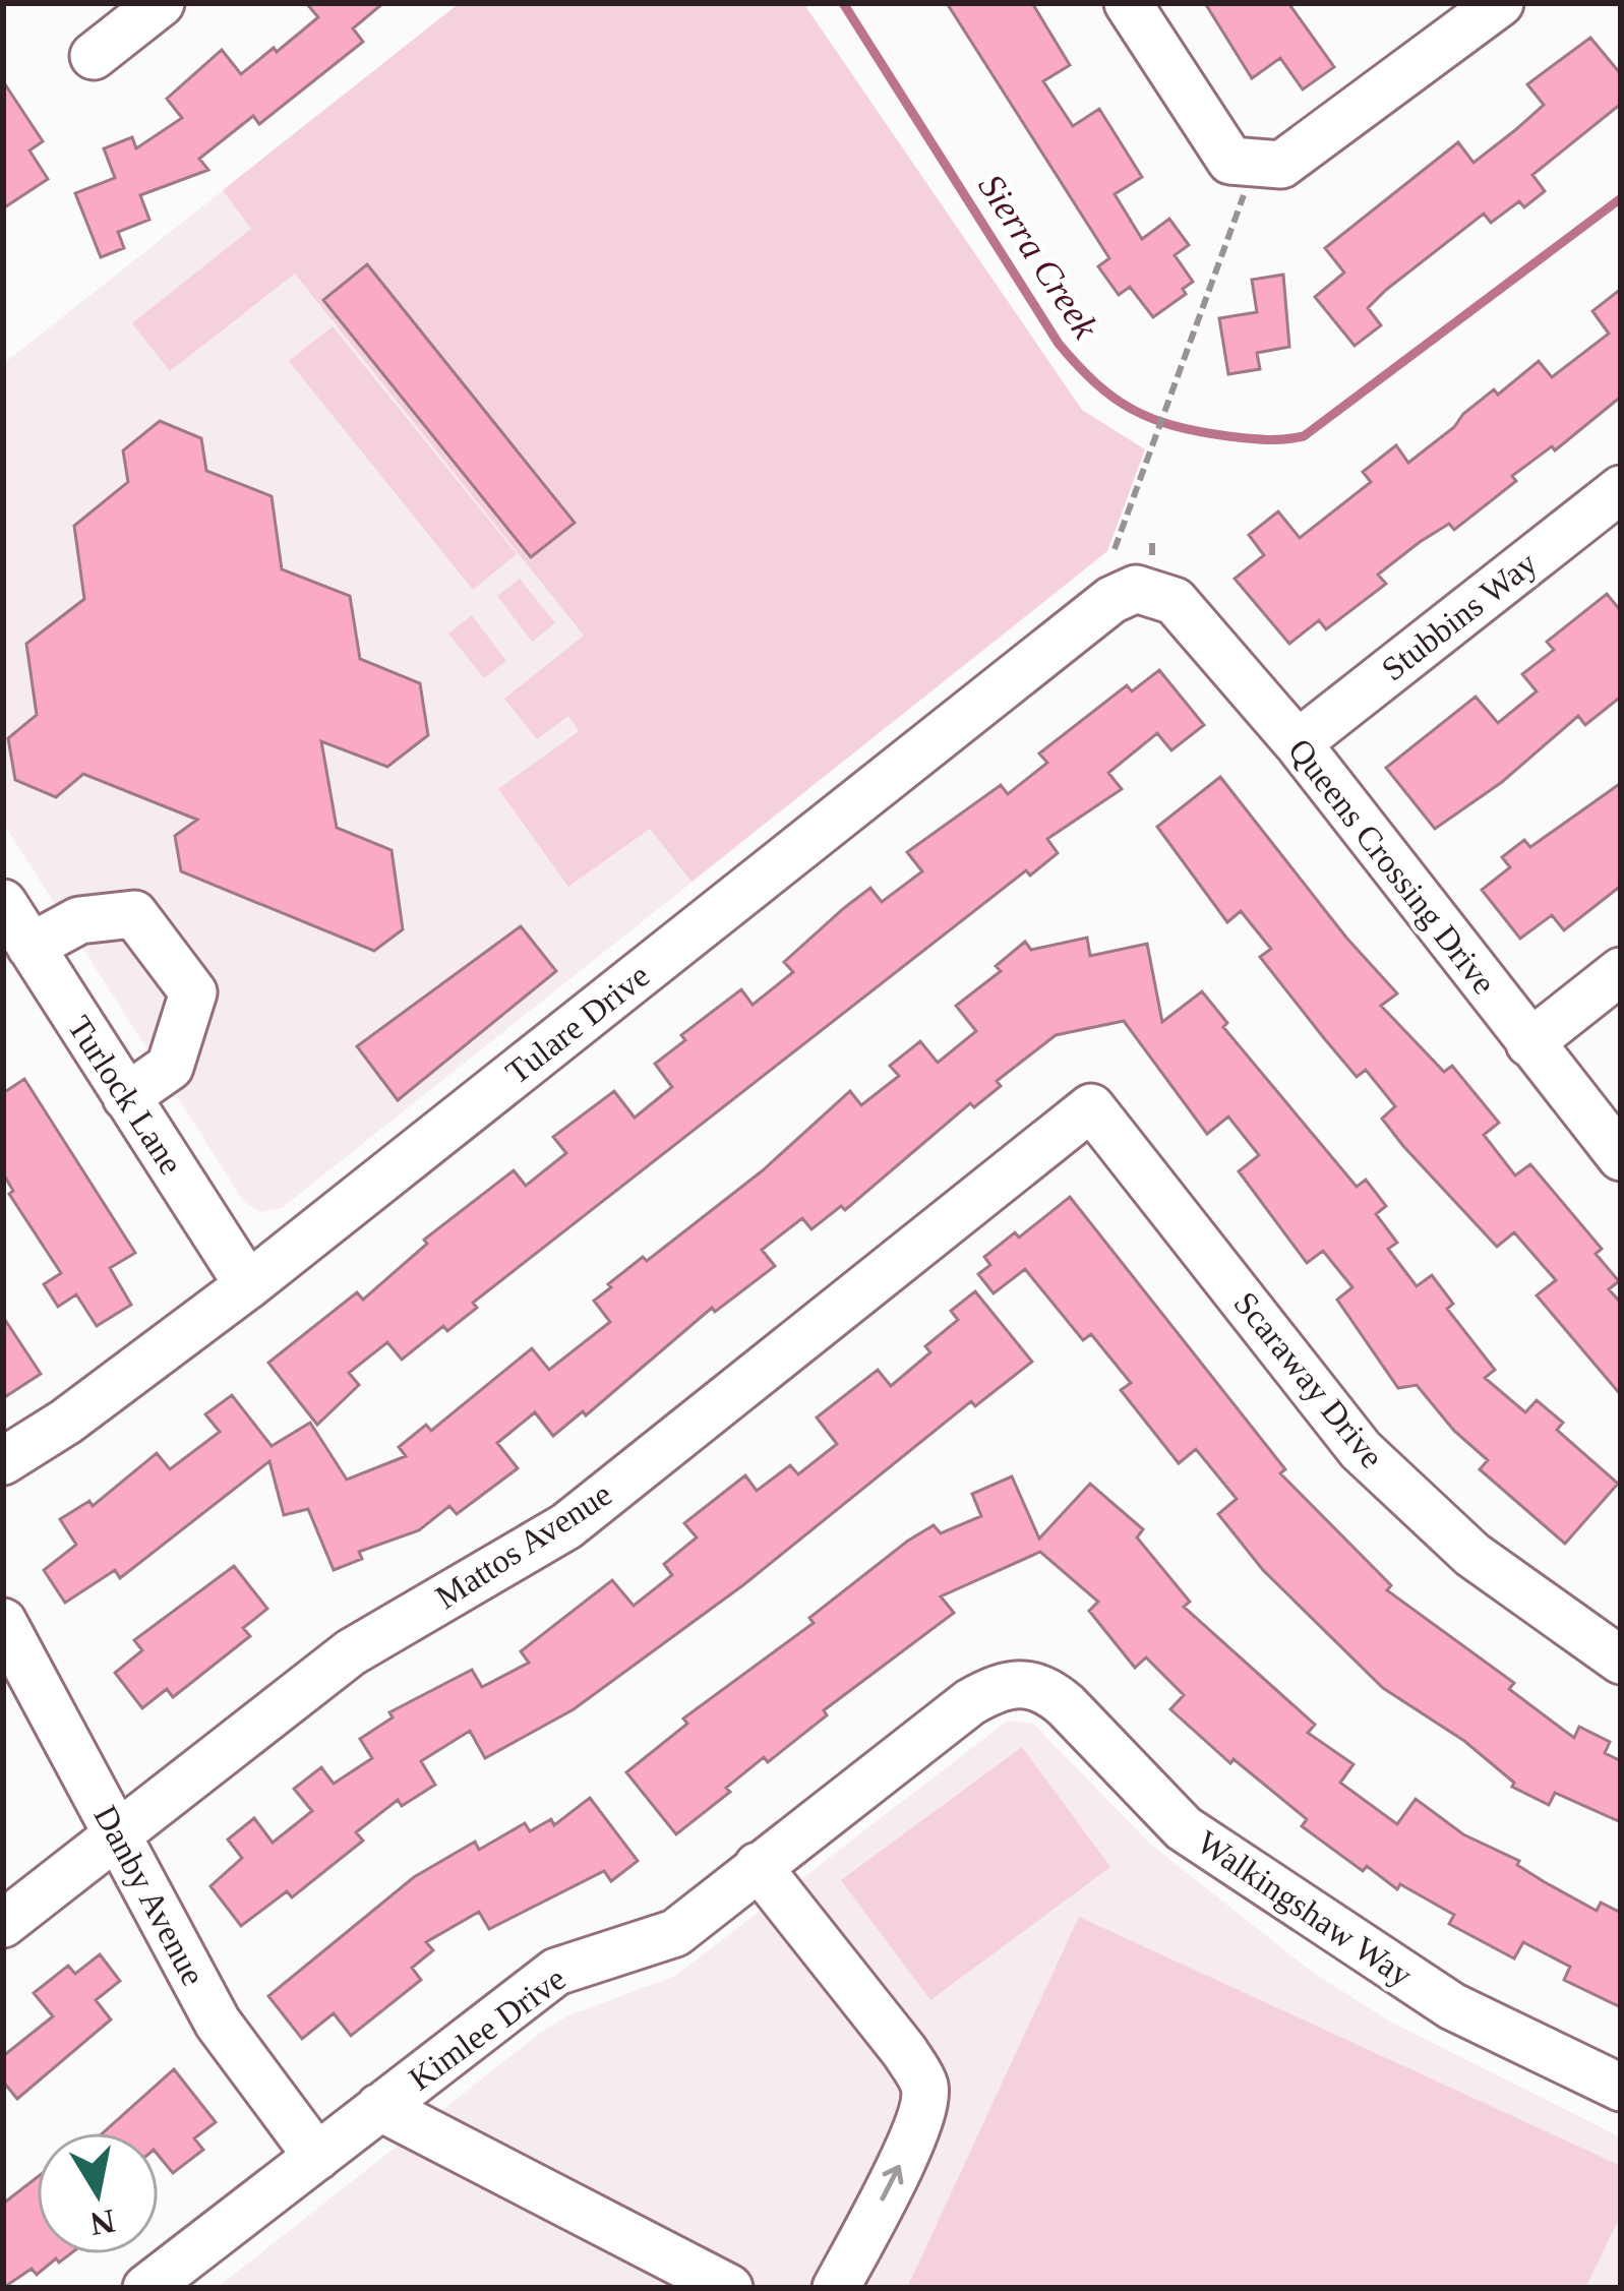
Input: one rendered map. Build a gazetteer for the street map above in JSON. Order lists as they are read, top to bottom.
{
  "streets": {
    "street": [
      "Stubbins Way",
      "Queens Crossing Drive",
      "Tulare Drive",
      "Turlock Lane",
      "Scaraway Drive",
      "Mattos Avenue",
      "Danby Avenue",
      "Walkingshaw Way",
      "Kimlee Drive"
    ]
  },
  "crossings": [
    ["Stubbins Way", "Queens Crossing Drive"],
    ["Queens Crossing Drive", "Tulare Drive"],
    ["Tulare Drive", "Turlock Lane"],
    ["Scaraway Drive", "Mattos Avenue"],
    ["Mattos Avenue", "Danby Avenue"],
    ["Danby Avenue", "Kimlee Drive"],
    ["Walkingshaw Way", "Kimlee Drive"]
  ],
  "water": ["Sierra Creek"],
  "north": "bottom"
}
